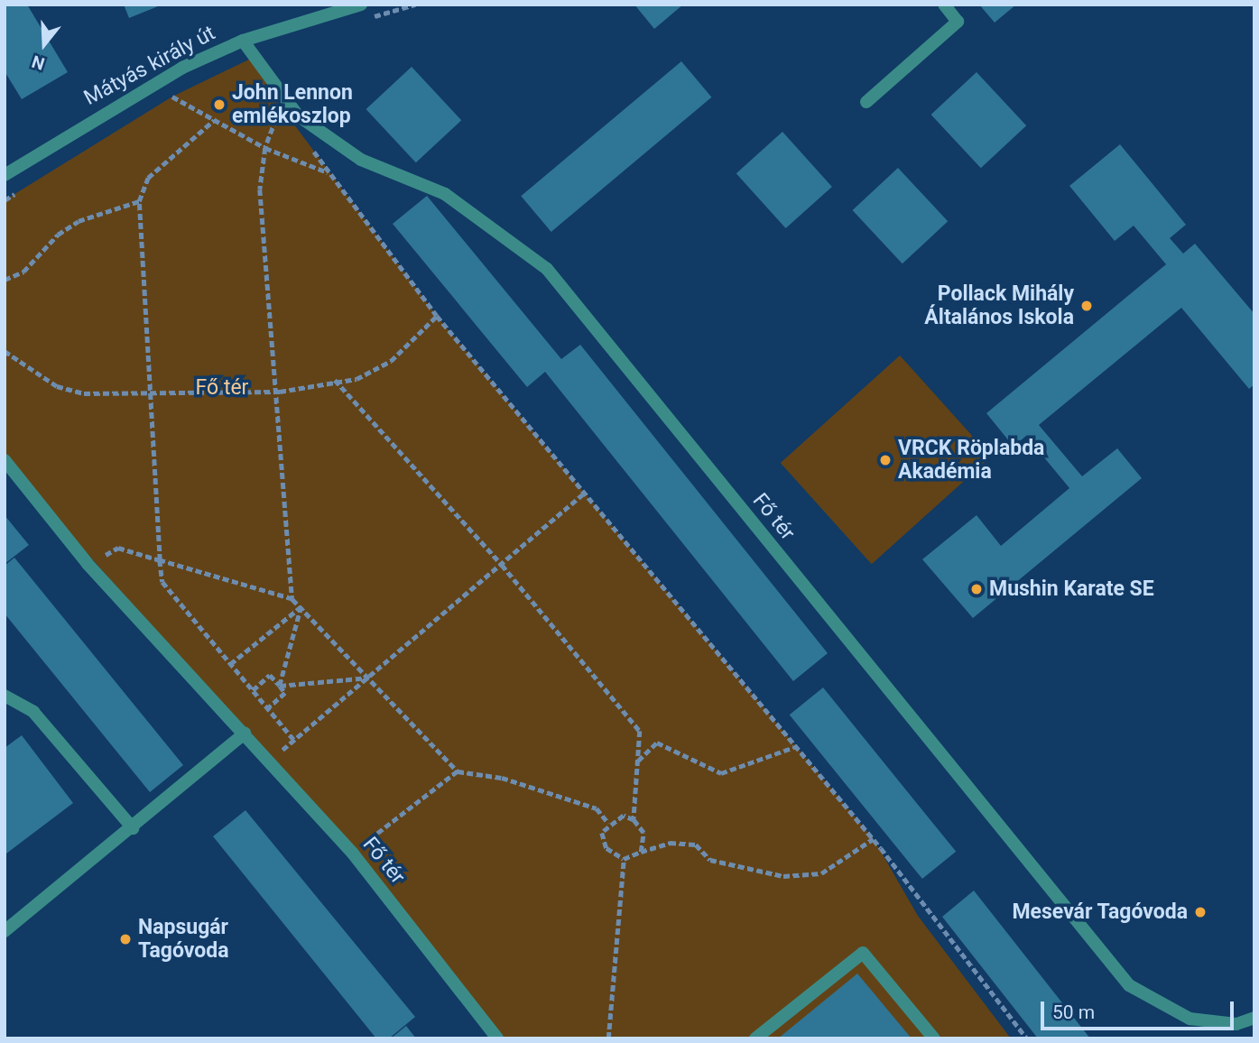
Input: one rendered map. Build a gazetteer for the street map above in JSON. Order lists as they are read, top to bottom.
{
  "streets": {
    "street": ["Mátyás király út", "Fő tér"]
  },
  "crossings": [
    ["Mátyás király út", "Fő tér"]
  ],
  "parks": ["Fő tér"],
  "places": [
    "John Lennon emlékoszlop",
    "Pollack Mihály Általános Iskola",
    "VRCK Röplabda Akadémia",
    "Mushin Karate SE",
    "Mesevár Tagóvoda",
    "Napsugár Tagóvoda"
  ],
  "scale_bar": "50 m",
  "north": "bottom"
}
